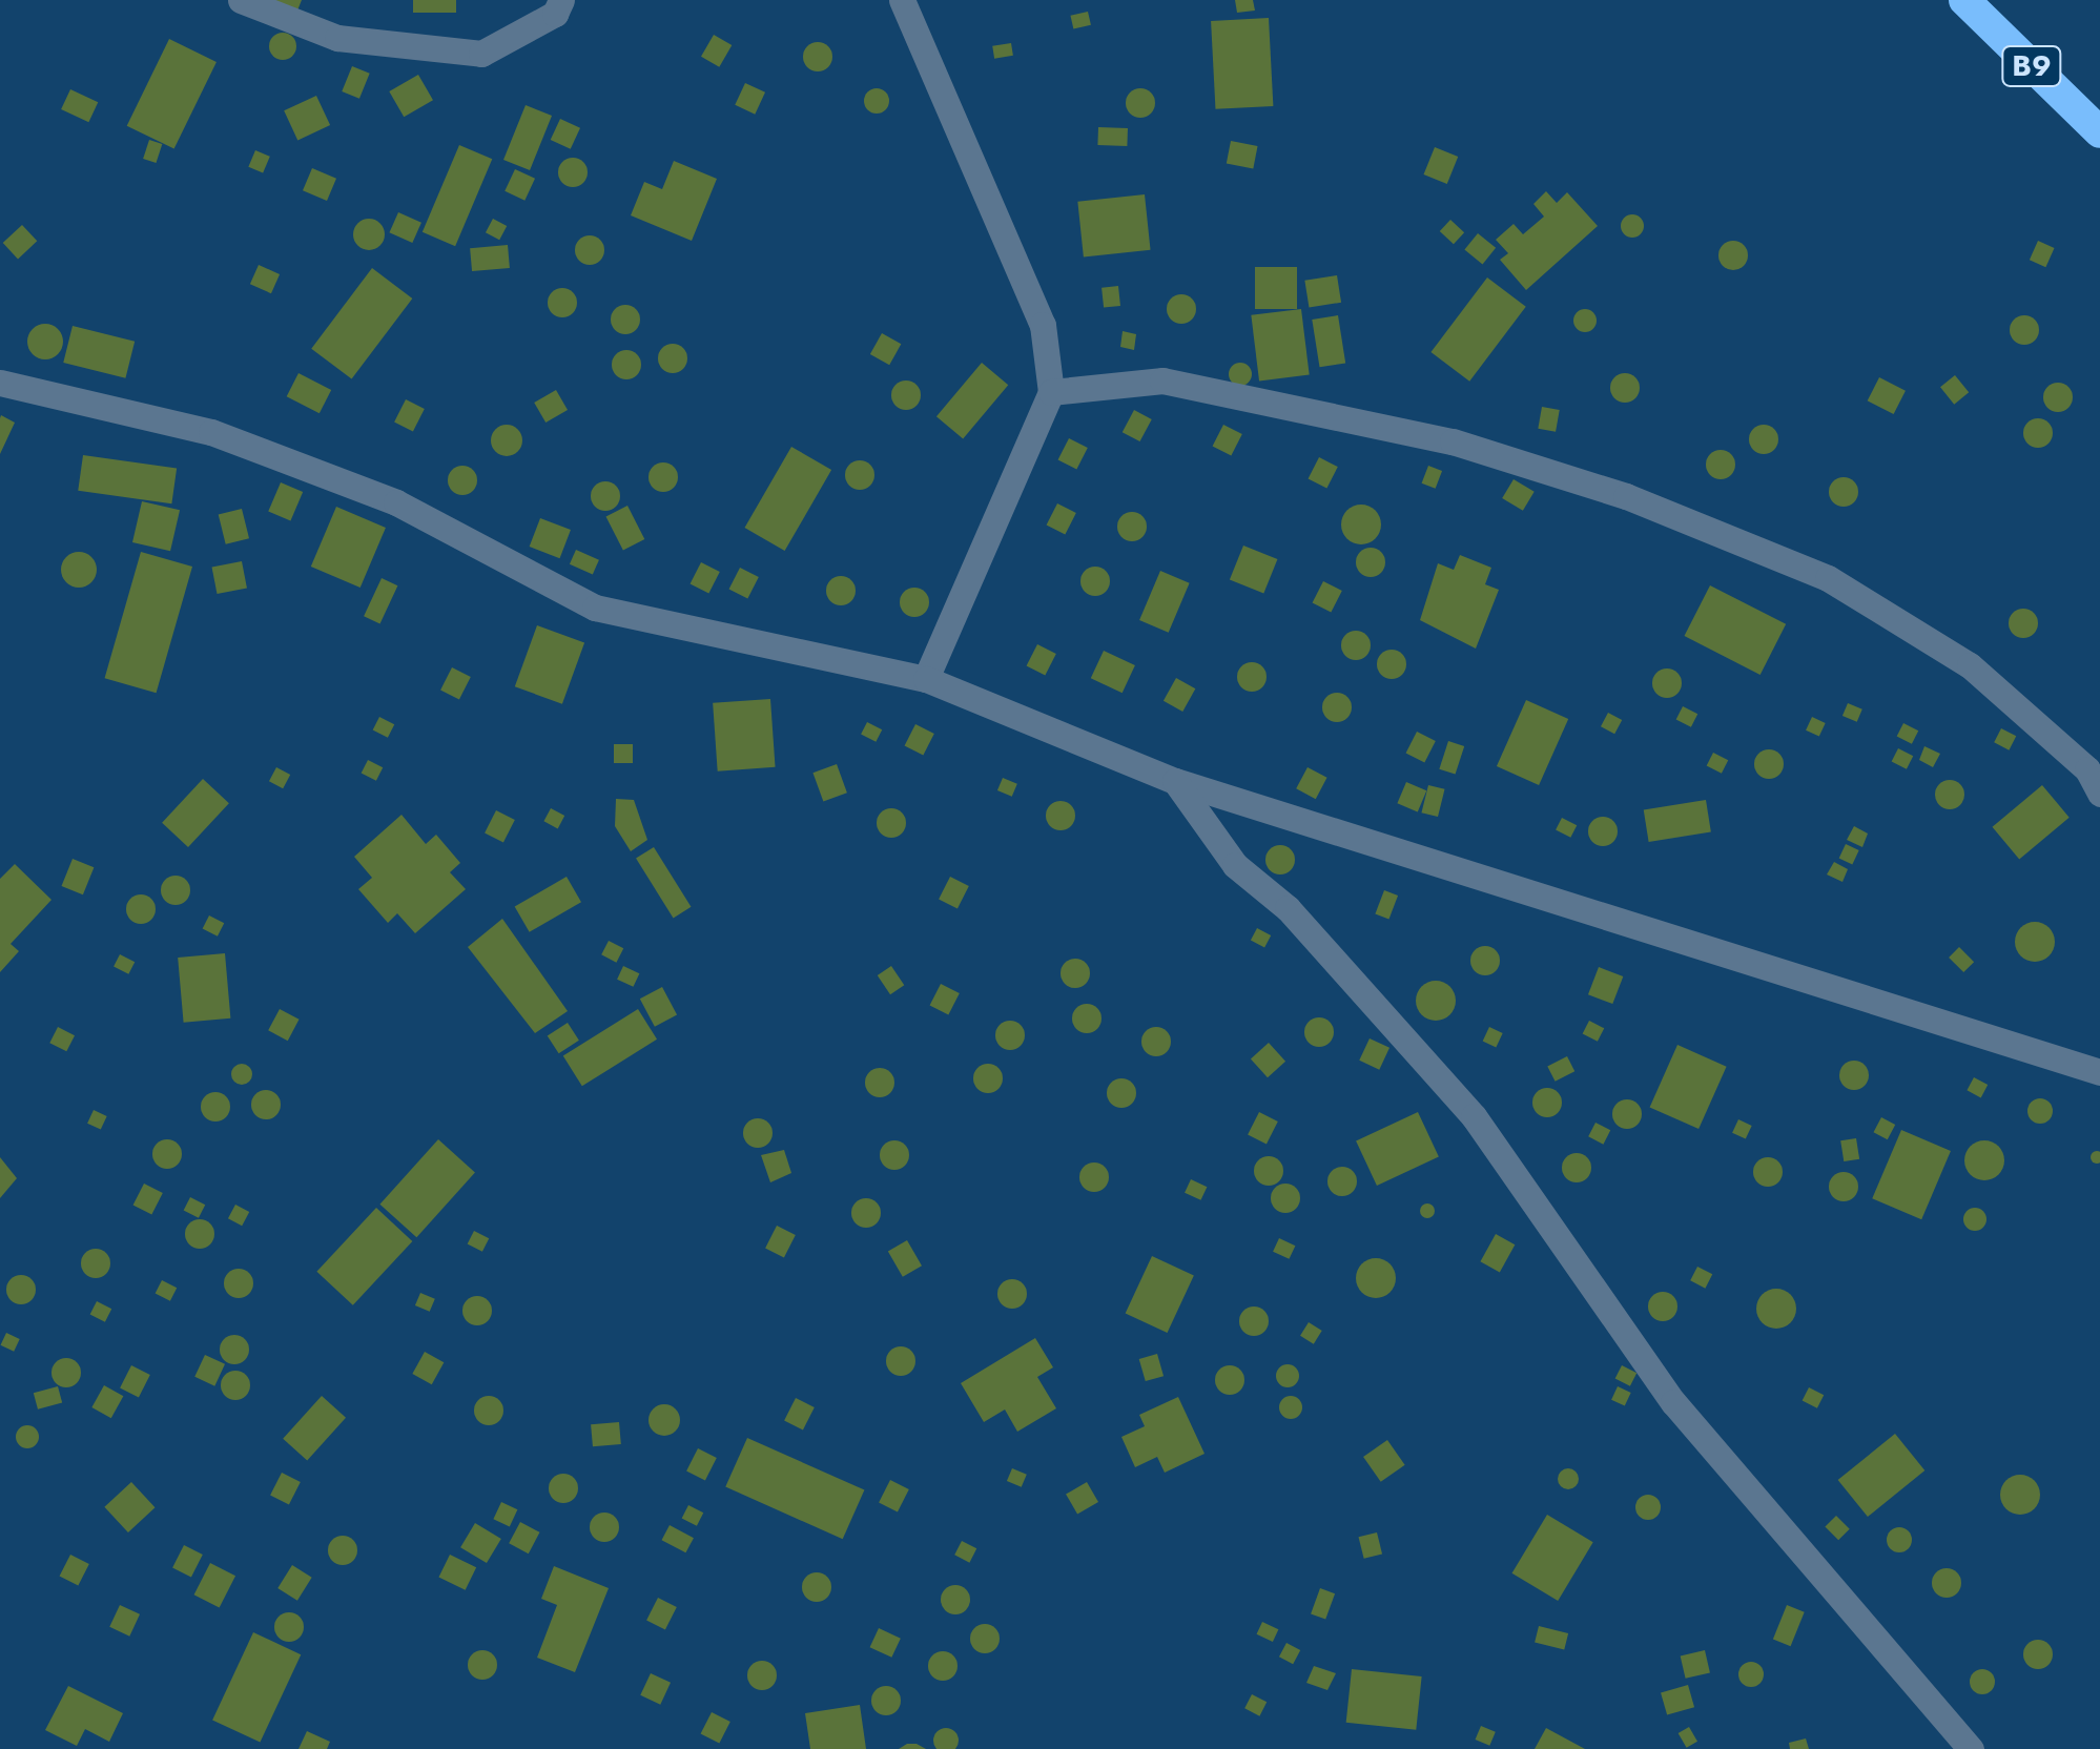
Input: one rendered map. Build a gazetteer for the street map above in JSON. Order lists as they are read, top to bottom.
{
  "streets": {
    "highway": ["B9"]
  }
}
